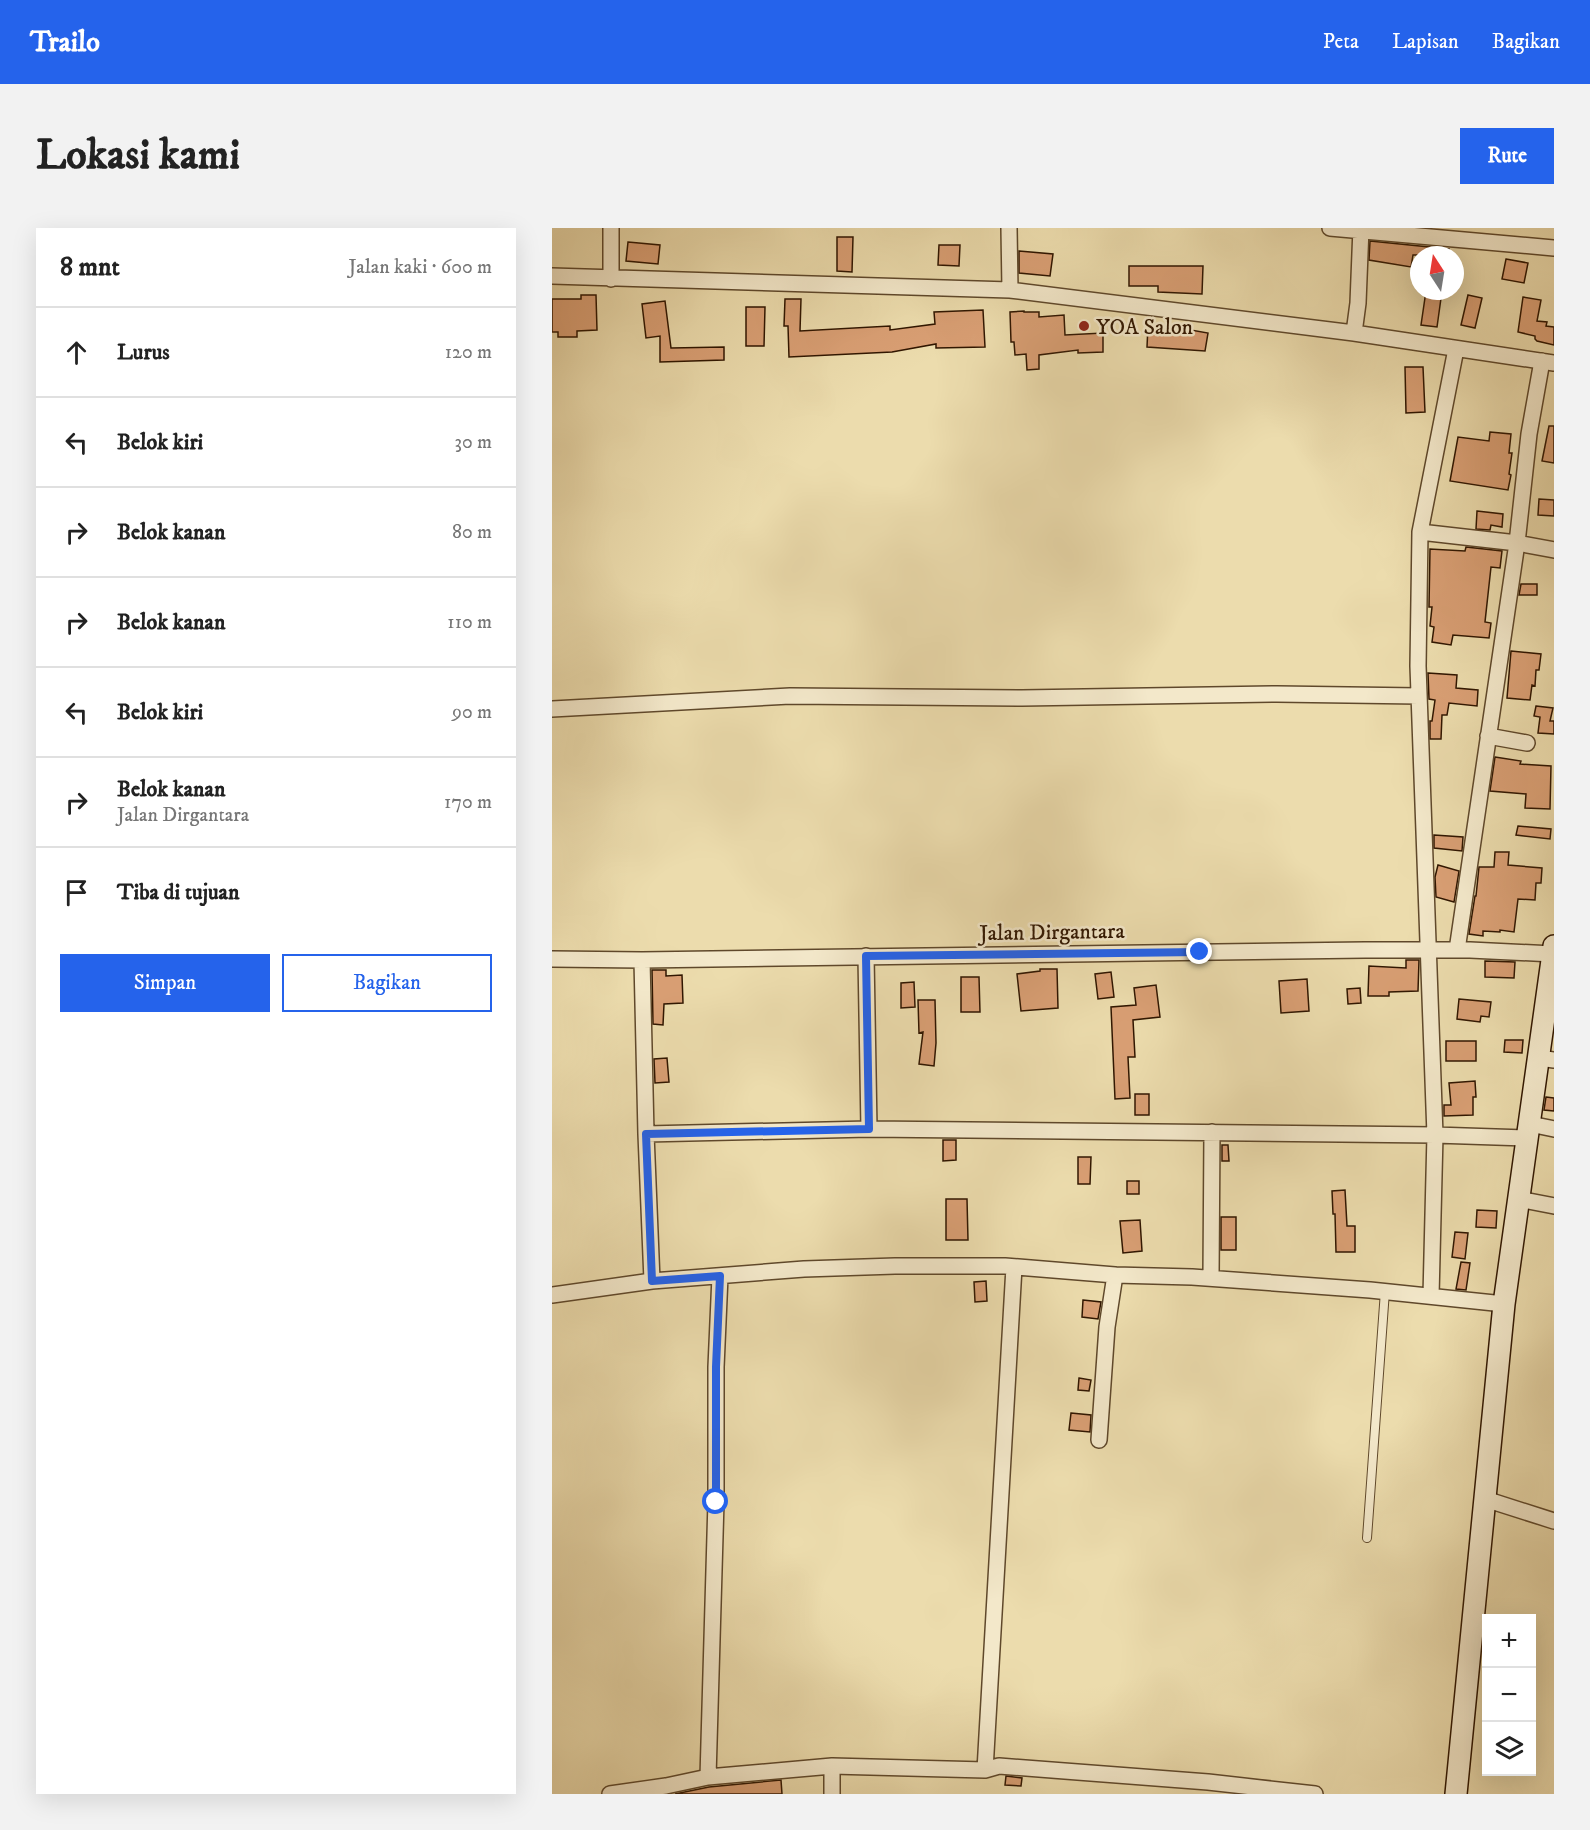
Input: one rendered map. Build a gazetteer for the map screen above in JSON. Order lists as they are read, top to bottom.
{
  "streets": {
    "street": ["Jalan Dirgantara"]
  },
  "places": ["YOA Salon"],
  "north": "top",
  "page": {
    "header": "Trailo",
    "nav": ["Peta", "Lapisan", "Bagikan"],
    "buttons": [
      "Rute",
      ["Simpan", "Bagikan"]
    ],
    "title": "Lokasi kami",
    "heading": ["8 mnt", "Jalan kaki · 600 m"],
    "list": [
      ["Lurus", "120 m"],
      ["Belok kiri", "30 m"],
      ["Belok kanan", "80 m"],
      ["Belok kanan", "110 m"],
      ["Belok kiri", "90 m"],
      ["Belok kanan", "Jalan Dirgantara", "170 m"],
      "Tiba di tujuan"
    ],
    "map_buttons": ["+", "−"]
  }
}
